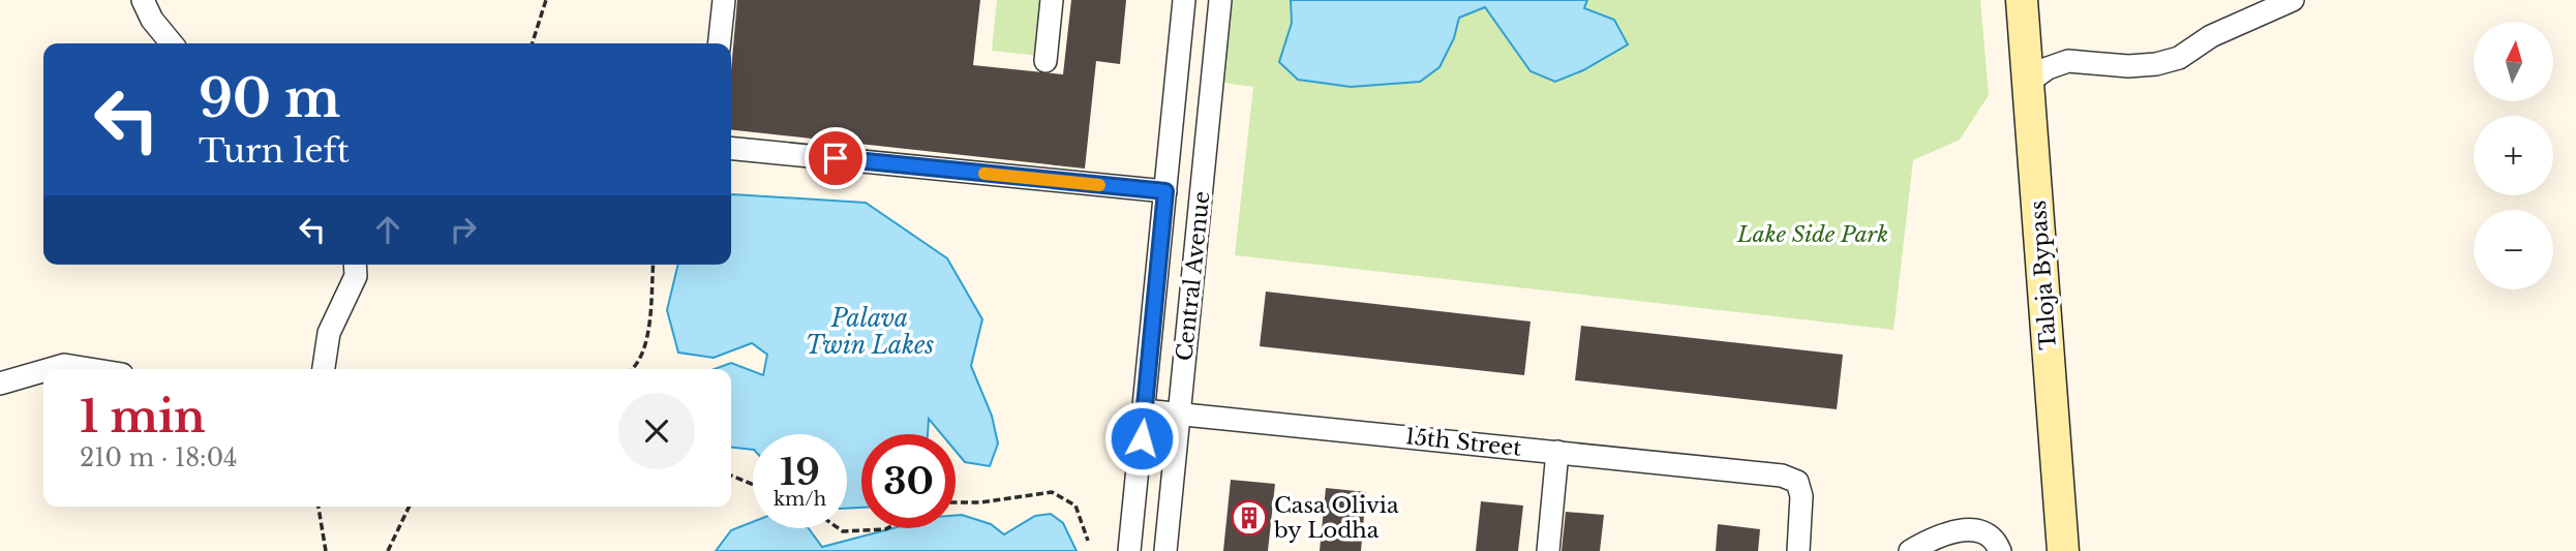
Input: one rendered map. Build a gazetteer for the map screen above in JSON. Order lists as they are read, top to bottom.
{
  "streets": {
    "main road": ["Taloja Bypass"],
    "street": ["Central Avenue", "15th Street"]
  },
  "crossings": [
    ["Central Avenue", "15th Street"]
  ],
  "water": ["Palava Twin Lakes"],
  "parks": ["Lake Side Park"],
  "places": {
    "building": ["Casa Olivia by Lodha"]
  },
  "north": "top",
  "page": {
    "map_buttons": ["+", "−"],
    "turn": ["90 m", "Turn left"],
    "heading": ["1 min", "210 m · 18:04"],
    "speed": "19 km/h",
    "limit": "30"
  }
}
